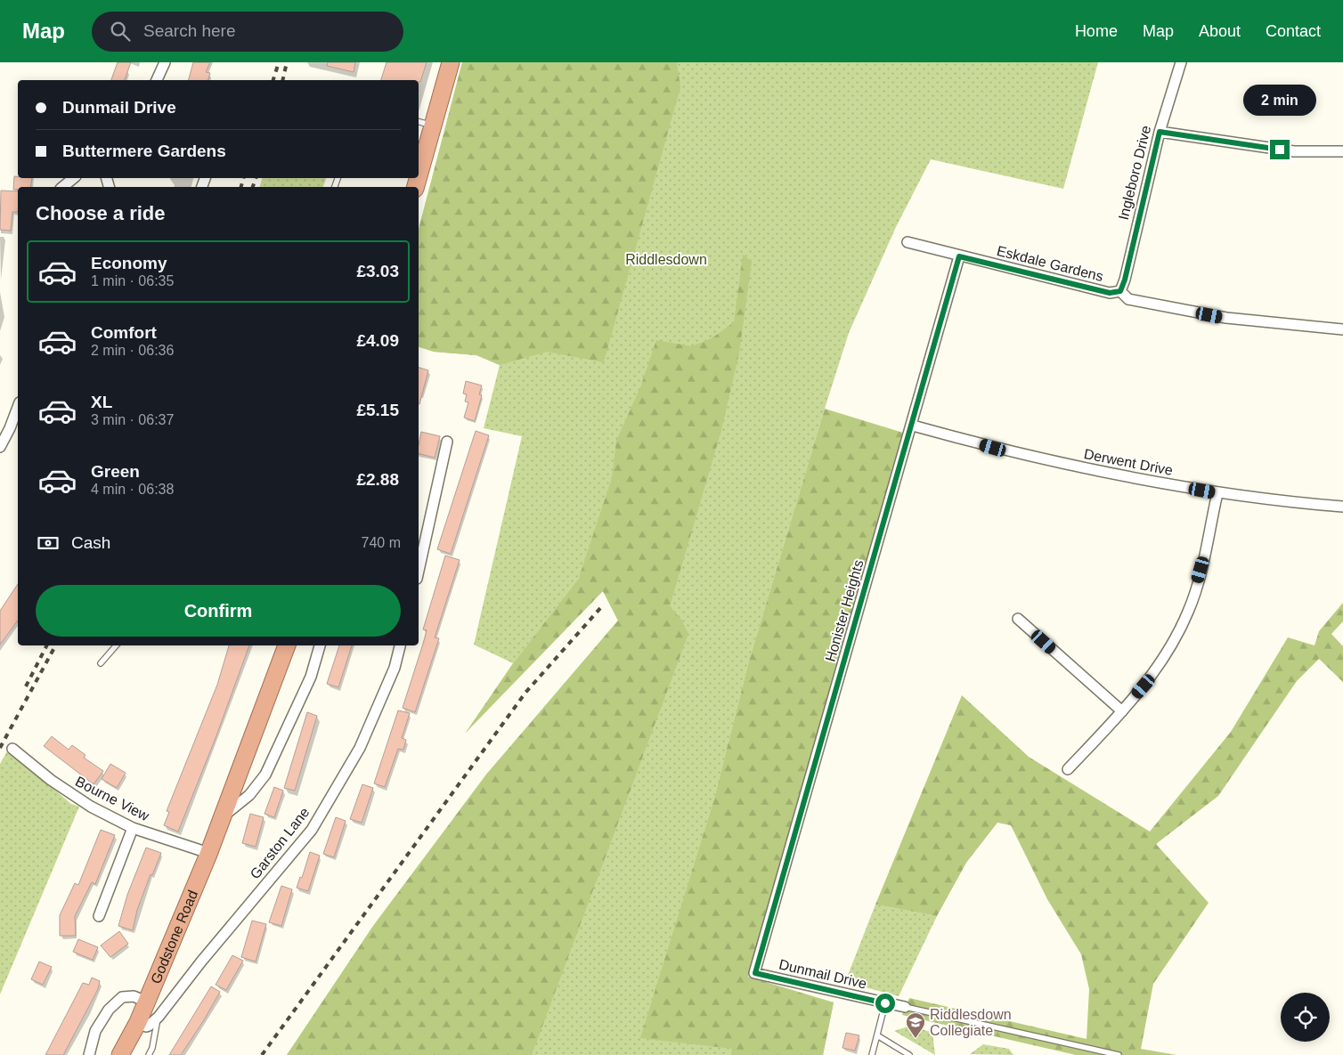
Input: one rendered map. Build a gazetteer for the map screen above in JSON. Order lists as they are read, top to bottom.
{
  "streets": {
    "highway": ["Godstone Road"],
    "street": [
      "Ingleboro Drive",
      "Eskdale Gardens",
      "Derwent Drive",
      "Honister Heights",
      "Bourne View",
      "Garston Lane",
      "Dunmail Drive"
    ]
  },
  "crossings": [
    ["Ingleboro Drive", "Eskdale Gardens"],
    ["Eskdale Gardens", "Honister Heights"],
    ["Derwent Drive", "Honister Heights"],
    ["Honister Heights", "Dunmail Drive"],
    ["Bourne View", "Godstone Road"]
  ],
  "parks": ["Riddlesdown"],
  "places": {
    "school or university": ["Riddlesdown Collegiate"]
  },
  "page": {
    "header": "Map",
    "search": "Search here",
    "nav": [
      "Home",
      "Map",
      "About",
      "Contact"
    ],
    "banner": ["Dunmail Drive", "Buttermere Gardens"],
    "bubble": "2 min",
    "heading": "Choose a ride",
    "list": [
      {
        "name": "Economy",
        "note": "1 min · 06:35",
        "value": "£3.03"
      },
      {
        "name": "Comfort",
        "note": "2 min · 06:36",
        "value": "£4.09"
      },
      {
        "name": "XL",
        "note": "3 min · 06:37",
        "value": "£5.15"
      },
      {
        "name": "Green",
        "note": "4 min · 06:38",
        "value": "£2.88"
      }
    ],
    "pay": ["Cash", "740 m"],
    "buttons": "Confirm"
  }
}
